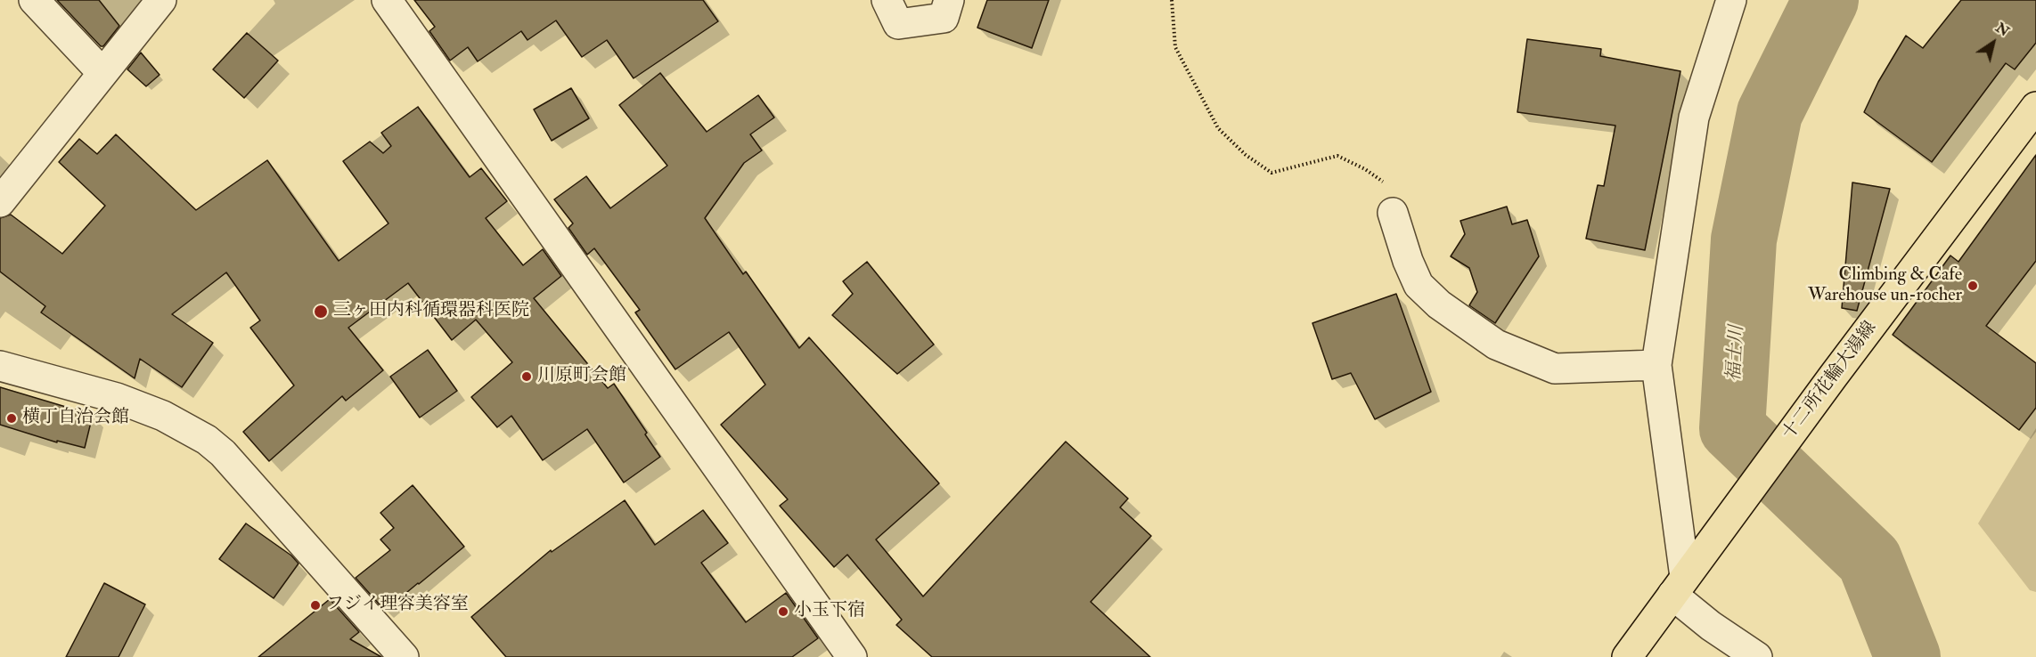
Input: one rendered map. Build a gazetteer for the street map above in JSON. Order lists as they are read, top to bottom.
{
  "streets": {
    "main road": ["十二所花輪大湯線"]
  },
  "water": ["福士川"],
  "places": [
    "Climbing & Cafe Warehouse un-rocher",
    "三ヶ田内科循環器科医院",
    "川原町会館",
    "横丁自治会館",
    "フジイ理容美容室",
    "小玉下宿"
  ],
  "north": "top right"
}
